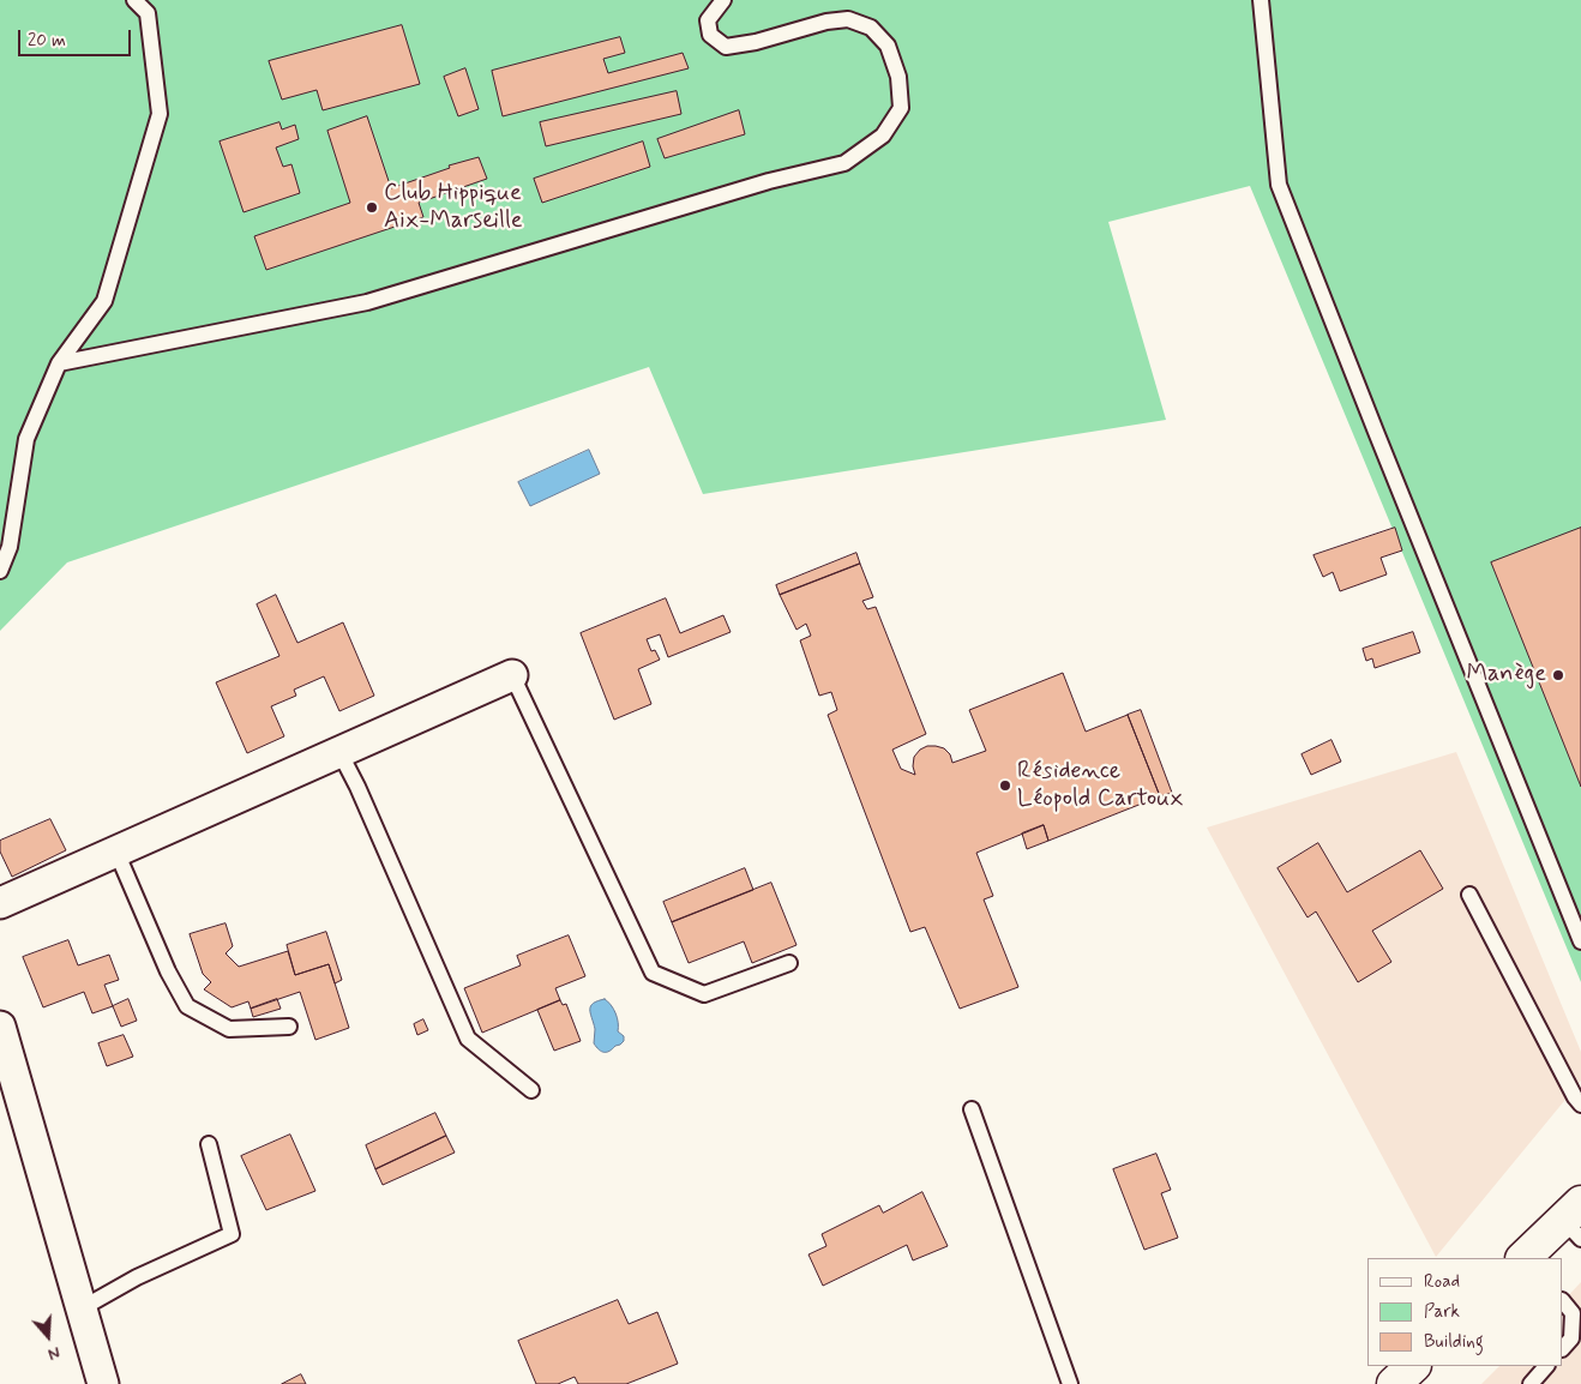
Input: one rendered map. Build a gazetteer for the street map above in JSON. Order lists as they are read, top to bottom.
{
  "places": ["Club Hippique Aix-Marseille", "Manège", "Résidence Léopold Cartoux"],
  "legend": ["Road", "Park", "Building"],
  "scale_bar": "20 m",
  "north": "bottom"
}
